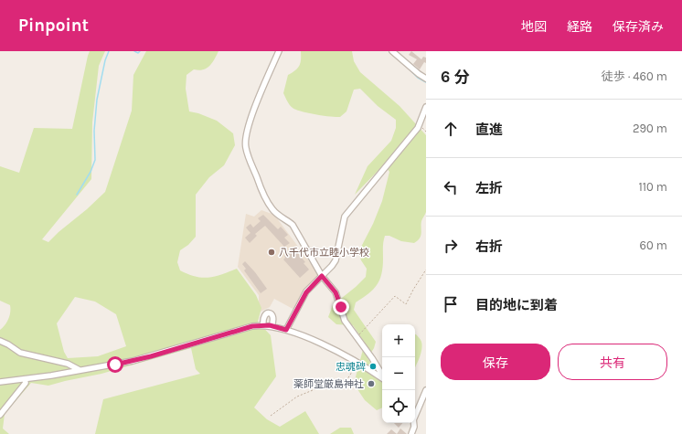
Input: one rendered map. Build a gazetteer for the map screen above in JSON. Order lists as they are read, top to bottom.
{
  "places": ["八千代市立睦小学校", "忠魂碑", "薬師堂厳島神社"],
  "page": {
    "header": "Pinpoint",
    "nav": ["地図", "経路", "保存済み"],
    "heading": ["6 分", "徒歩 · 460 m"],
    "list": [
      ["直進", "290 m"],
      ["左折", "110 m"],
      ["右折", "60 m"],
      "目的地に到着"
    ],
    "map_buttons": ["+", "−"],
    "buttons": ["保存", "共有"]
  }
}
